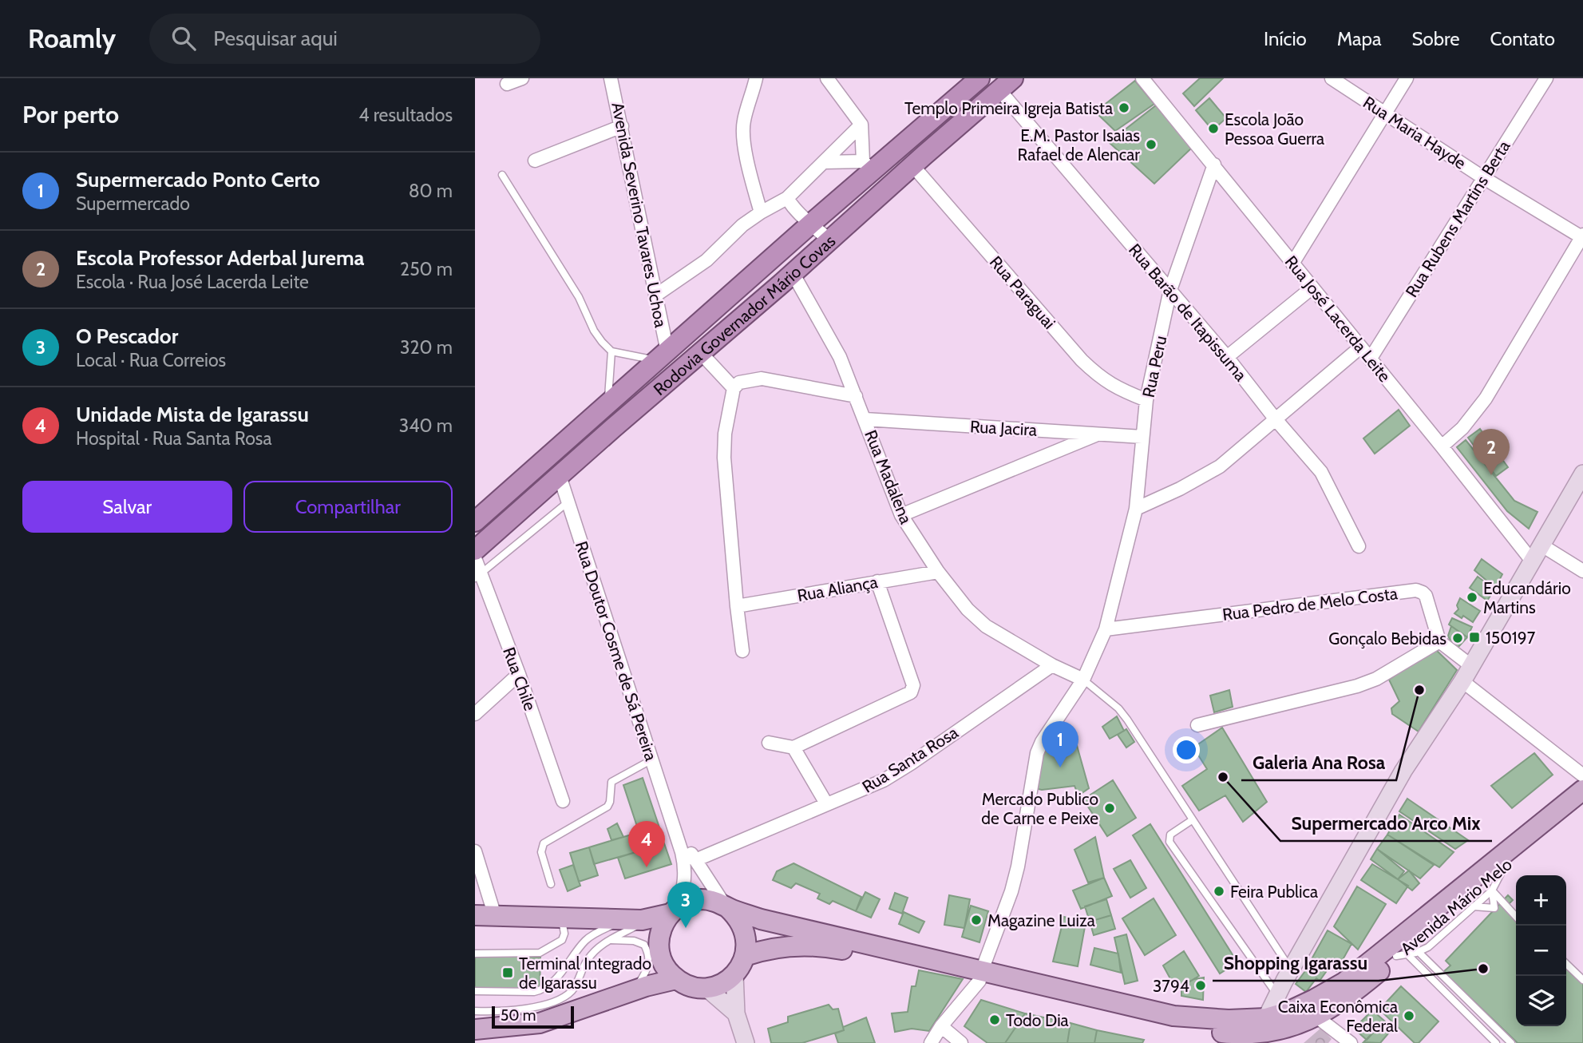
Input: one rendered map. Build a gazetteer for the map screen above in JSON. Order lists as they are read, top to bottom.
{
  "streets": {
    "highway": ["Rodovia Governador Mário Covas"],
    "main road": ["Avenida Mário Melo"],
    "street": [
      "Rua Maria Hayde",
      "Avenida Severino Tavares Uchoa",
      "Rua Rubens Martins Berta",
      "Rua Paraguai",
      "Rua Barão de Itapissuma",
      "Rua José Lacerda Leite",
      "Rua Peru",
      "Rua Jacira",
      "Rua Madalena",
      "Rua Aliança",
      "Rua Pedro de Melo Costa",
      "Rua Doutor Cosme de Sá Pereira",
      "Rua Chile",
      "Rua Santa Rosa"
    ]
  },
  "crossings": [
    ["Rua Maria Hayde", "Rua Rubens Martins Berta"],
    ["Avenida Severino Tavares Uchoa", "Rodovia Governador Mário Covas"],
    ["Rua Rubens Martins Berta", "Rua José Lacerda Leite"],
    ["Rua Paraguai", "Rodovia Governador Mário Covas"],
    ["Rua Paraguai", "Rua Peru"],
    ["Rua Barão de Itapissuma", "Rodovia Governador Mário Covas"],
    ["Rua Barão de Itapissuma", "Rua Peru"],
    ["Rodovia Governador Mário Covas", "Rua Madalena"],
    ["Rodovia Governador Mário Covas", "Rua Doutor Cosme de Sá Pereira"],
    ["Rua José Lacerda Leite", "Rua Peru"],
    ["Rua Peru", "Rua Jacira"],
    ["Rua Peru", "Rua Madalena"],
    ["Rua Peru", "Rua Pedro de Melo Costa"],
    ["Rua Jacira", "Rua Madalena"],
    ["Rua Madalena", "Rua Aliança"],
    ["Rua Madalena", "Rua Santa Rosa"]
  ],
  "places": {
    "other": [
      "Templo Primeira Igreja Batista",
      "Escola João Pessoa Guerra",
      "E.M. Pastor Isaias Rafael de Alencar",
      "Educandário Martins",
      "Gonçalo Bebidas",
      "Galeria Ana Rosa",
      "Supermercado Arco Mix",
      "Mercado Publico de Carne e Peixe",
      "Feira Publica",
      "Magazine Luiza",
      "Shopping Igarassu",
      "3794",
      "Caixa Econômica Federal",
      "Todo Dia"
    ],
    "transit": ["150197", "Terminal Integrado de Igarassu"]
  },
  "scale_bar": "50 m",
  "page": {
    "header": "Roamly",
    "search": "Pesquisar aqui",
    "nav": [
      "Início",
      "Mapa",
      "Sobre",
      "Contato"
    ],
    "heading": ["Por perto", "4 resultados"],
    "list": [
      {
        "mark": "1",
        "name": "Supermercado Ponto Certo",
        "note": "Supermercado",
        "value": "80 m"
      },
      {
        "mark": "2",
        "name": "Escola Professor Aderbal Jurema",
        "note": "Escola · Rua José Lacerda Leite",
        "value": "250 m"
      },
      {
        "mark": "3",
        "name": "O Pescador",
        "note": "Local · Rua Correios",
        "value": "320 m"
      },
      {
        "mark": "4",
        "name": "Unidade Mista de Igarassu",
        "note": "Hospital · Rua Santa Rosa",
        "value": "340 m"
      }
    ],
    "pins": [
      "2",
      "1",
      "4",
      "3"
    ],
    "buttons": ["Salvar", "Compartilhar"],
    "map_buttons": ["+", "−"],
    "scale": "50 m"
  }
}
